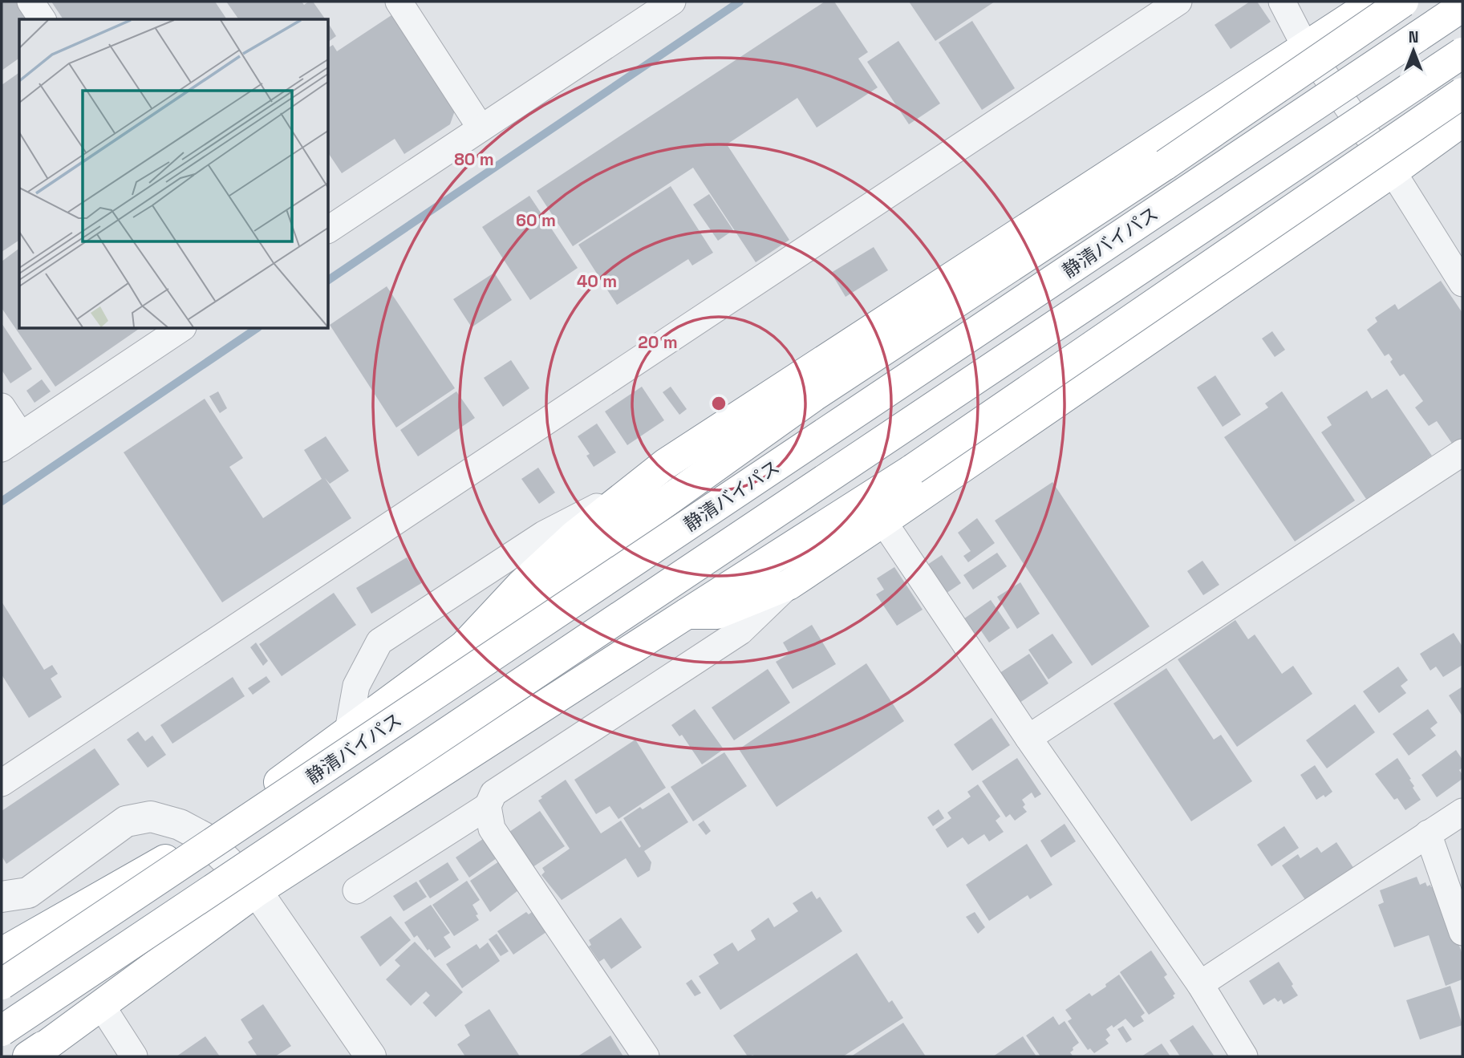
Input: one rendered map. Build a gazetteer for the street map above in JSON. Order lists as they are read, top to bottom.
{
  "streets": {
    "highway": ["静清バイパス"]
  },
  "north": "top",
  "rings": [
    "80 m",
    "60 m",
    "40 m",
    "20 m"
  ]
}
